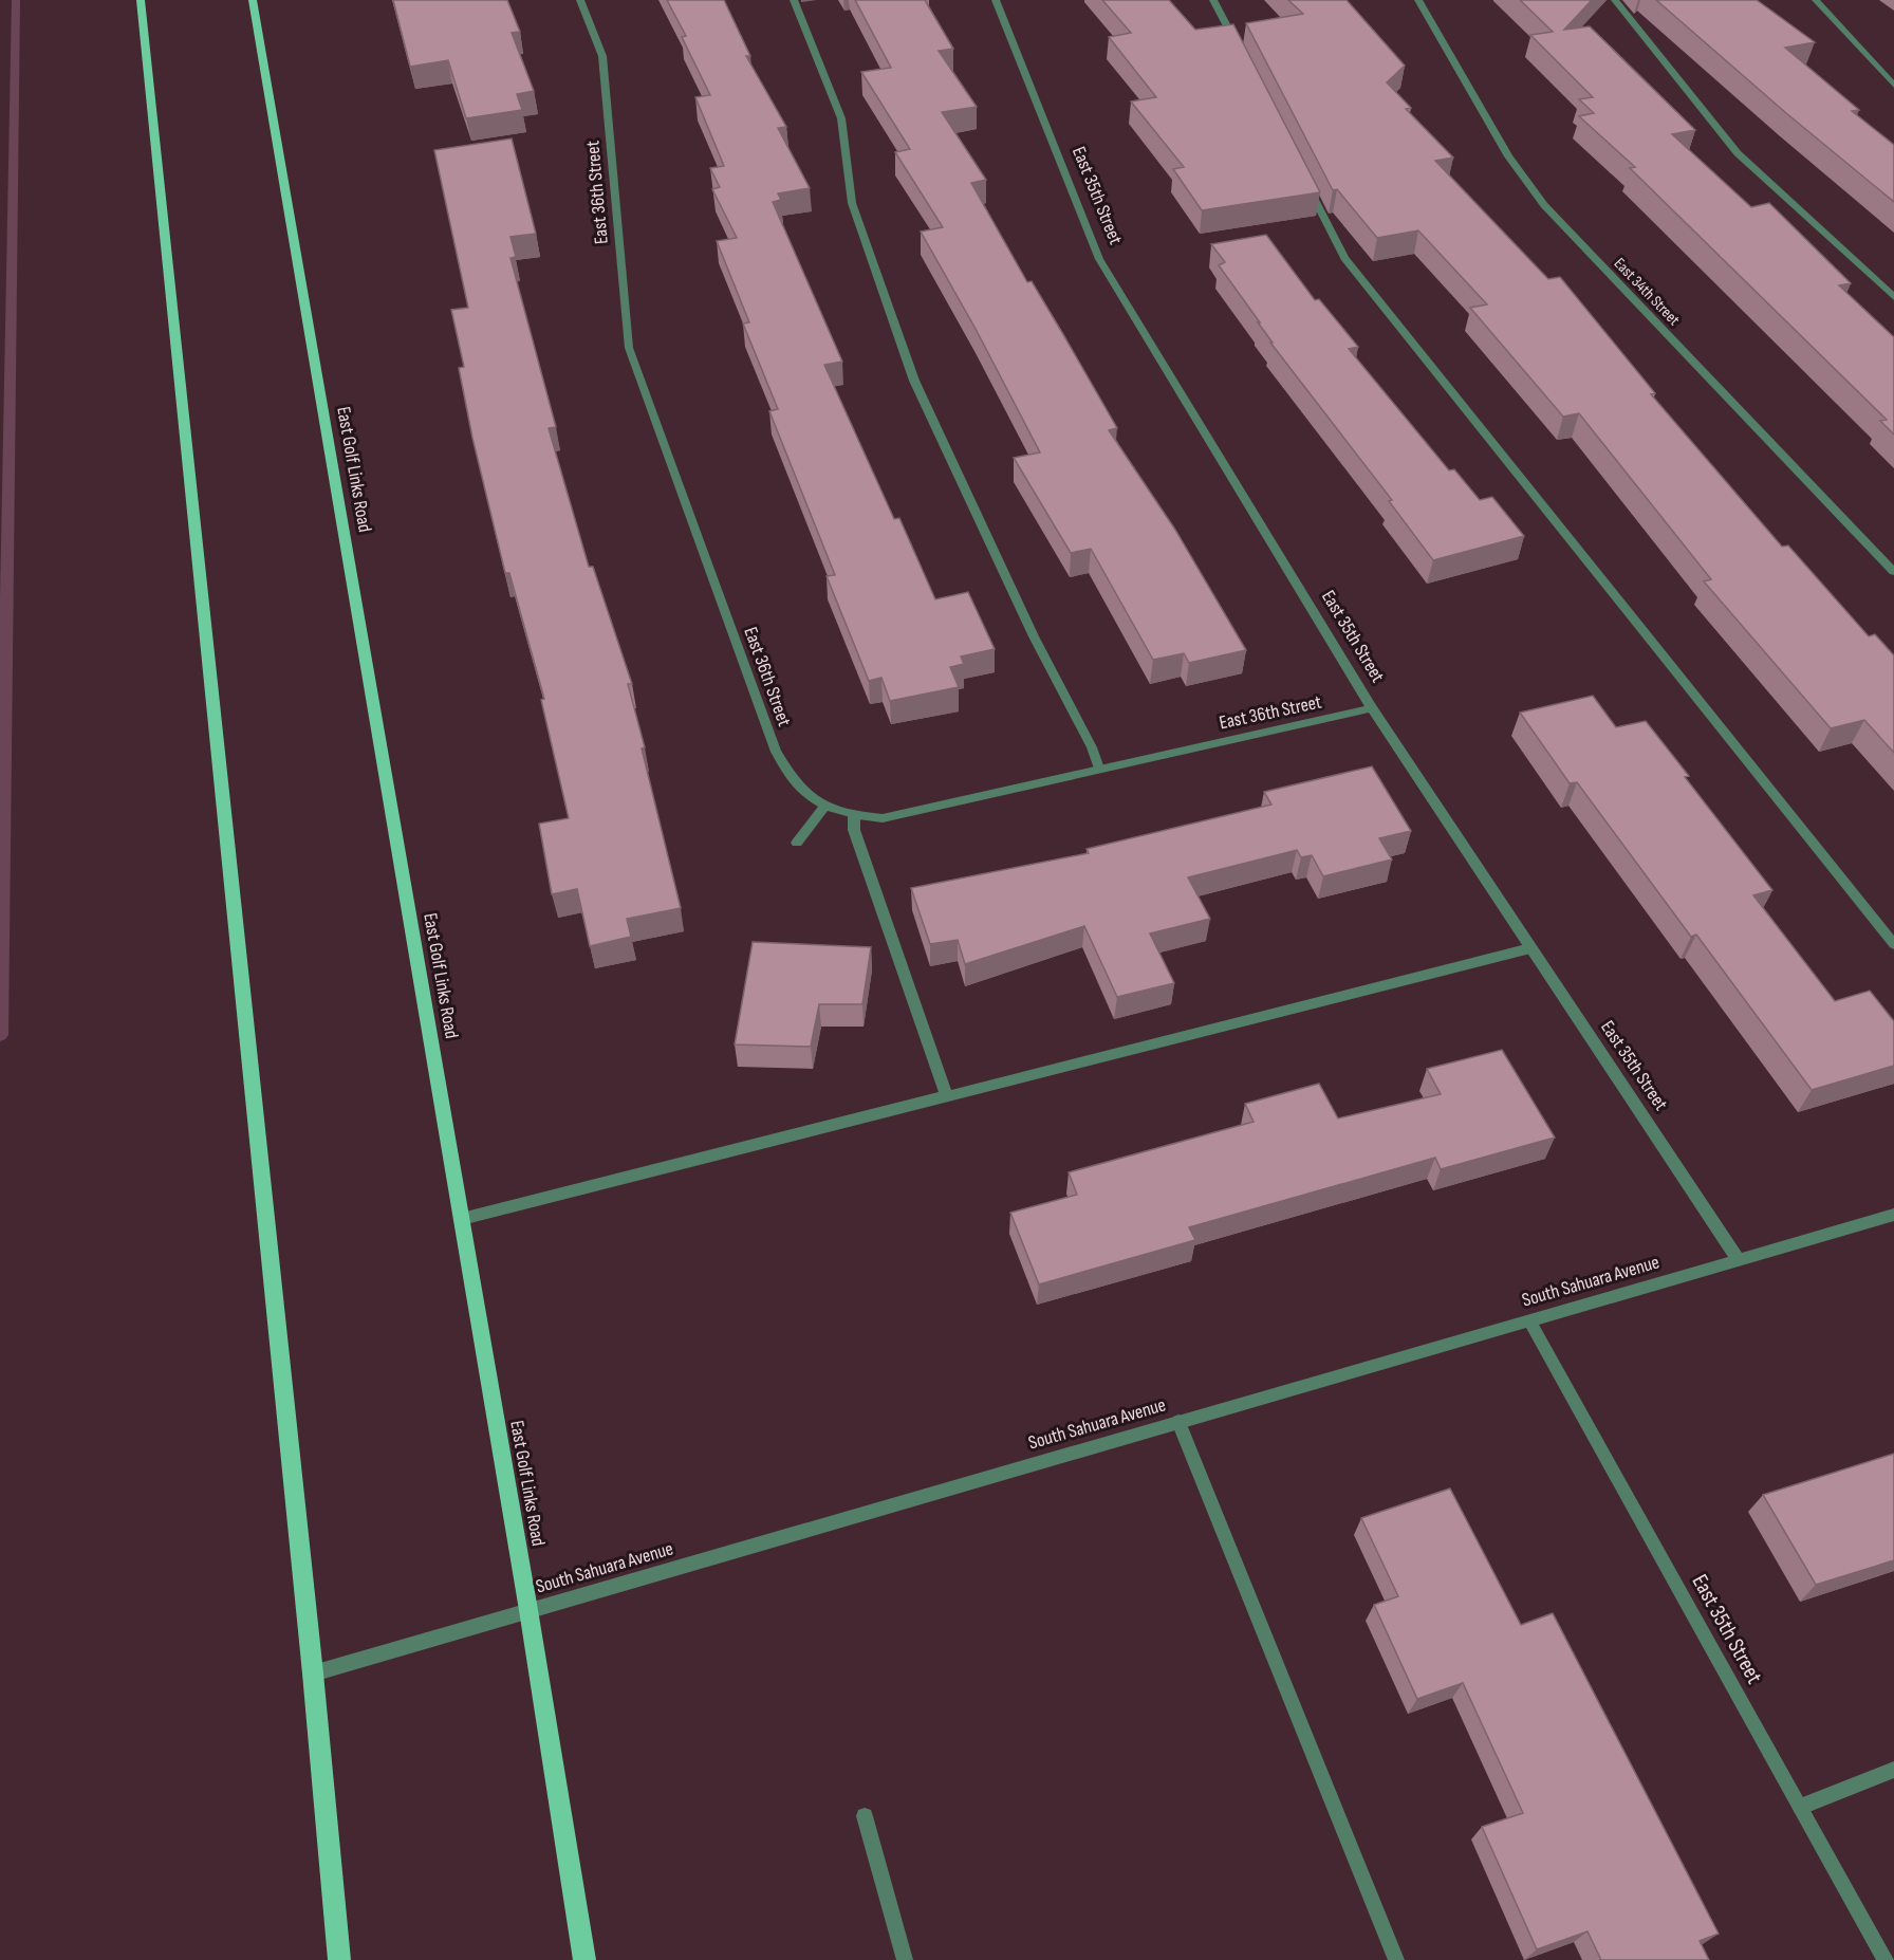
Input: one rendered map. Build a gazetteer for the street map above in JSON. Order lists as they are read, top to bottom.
{
  "streets": {
    "main road": ["East Golf Links Road"],
    "street": [
      "East 36th Street",
      "East 35th Street",
      "East 34th Street",
      "South Sahuara Avenue"
    ]
  },
  "crossings": [
    ["East 36th Street", "East 35th Street"],
    ["East 35th Street", "South Sahuara Avenue"],
    ["East Golf Links Road", "South Sahuara Avenue"]
  ]
}
